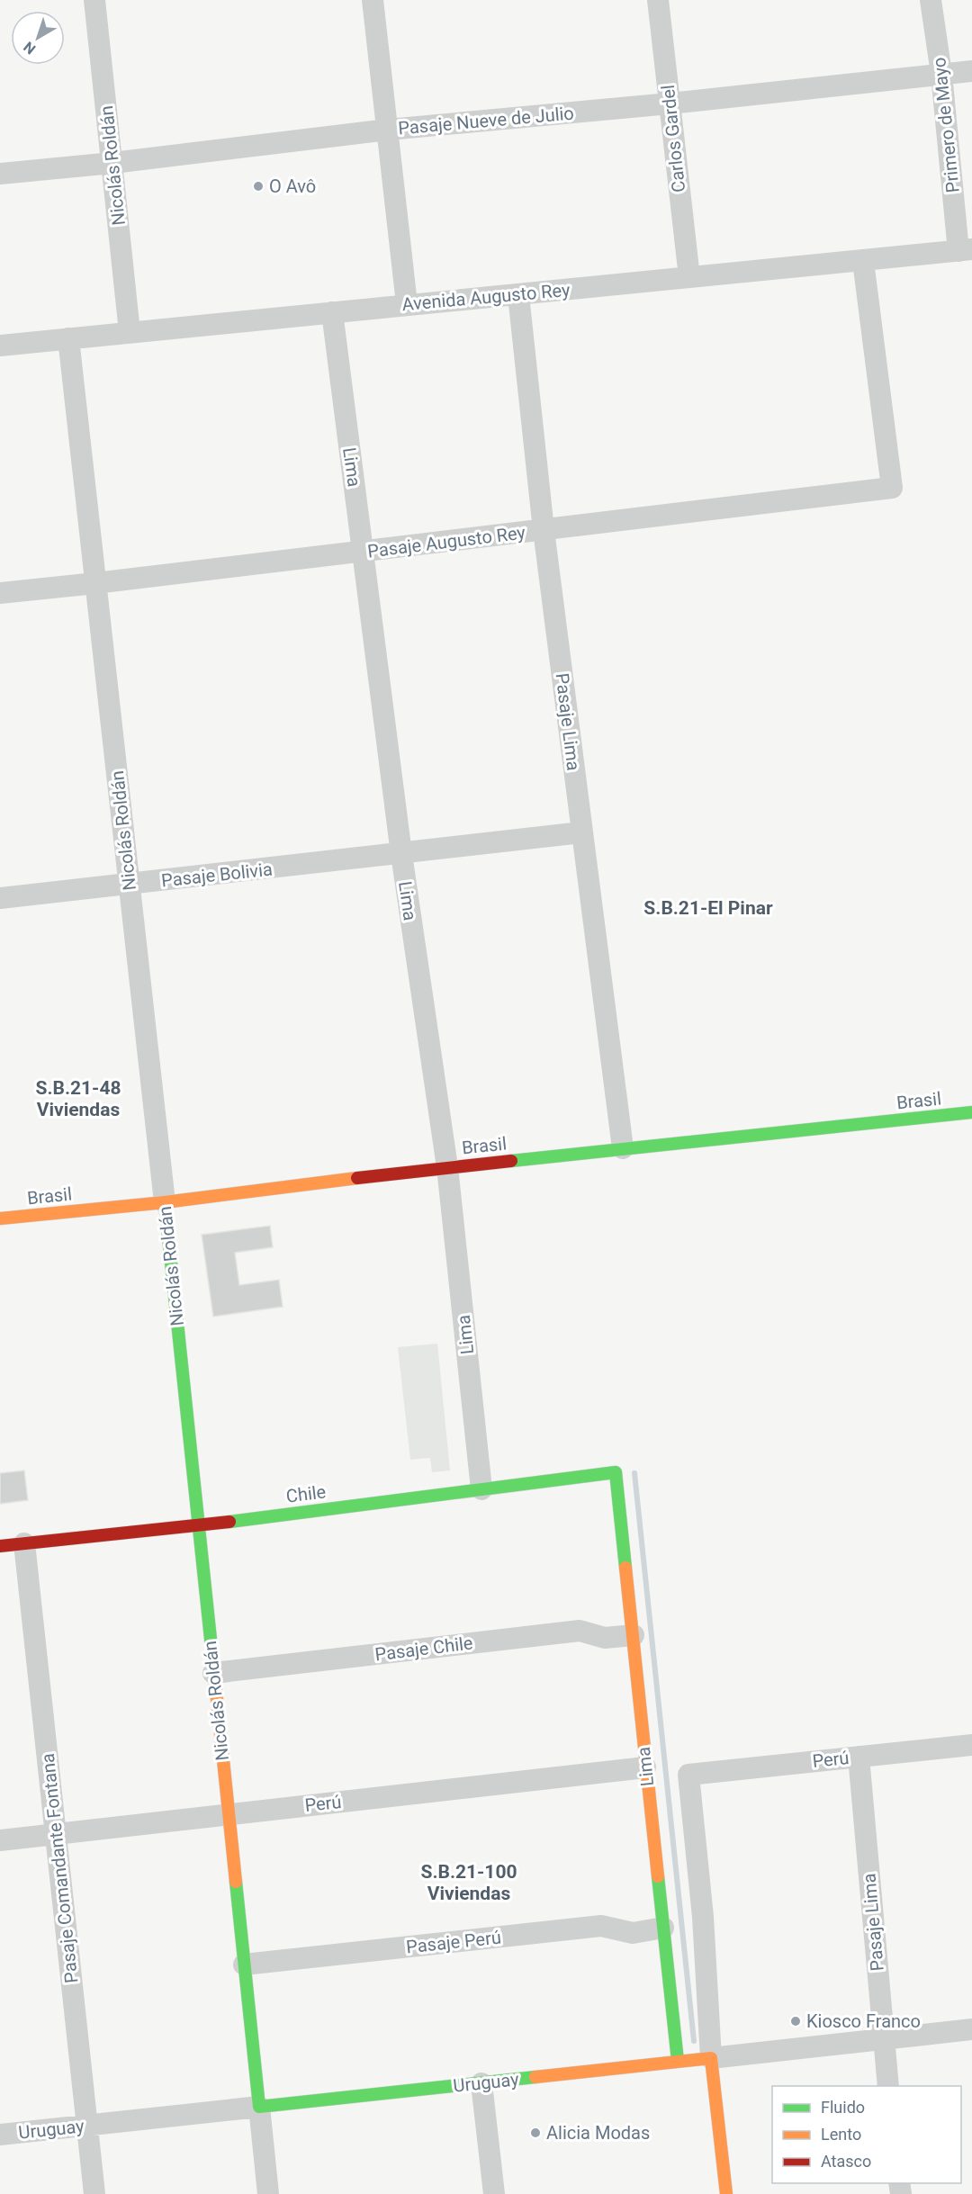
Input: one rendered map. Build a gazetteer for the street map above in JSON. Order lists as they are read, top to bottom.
{
  "streets": {
    "street": [
      "Pasaje Nueve de Julio",
      "Primero de Mayo",
      "Carlos Gardel",
      "Nicolás Roldán",
      "Avenida Augusto Rey",
      "Lima",
      "Pasaje Augusto Rey",
      "Pasaje Lima",
      "Pasaje Bolivia",
      "Brasil",
      "Chile",
      "Pasaje Chile",
      "Perú",
      "Pasaje Comandante Fontana",
      "Pasaje Perú",
      "Uruguay"
    ]
  },
  "crossings": [
    ["Pasaje Nueve de Julio", "Primero de Mayo"],
    ["Pasaje Nueve de Julio", "Carlos Gardel"],
    ["Pasaje Nueve de Julio", "Nicolás Roldán"],
    ["Primero de Mayo", "Avenida Augusto Rey"],
    ["Carlos Gardel", "Avenida Augusto Rey"],
    ["Nicolás Roldán", "Avenida Augusto Rey"],
    ["Nicolás Roldán", "Pasaje Augusto Rey"],
    ["Nicolás Roldán", "Pasaje Bolivia"],
    ["Nicolás Roldán", "Brasil"],
    ["Nicolás Roldán", "Chile"],
    ["Nicolás Roldán", "Pasaje Chile"],
    ["Nicolás Roldán", "Perú"],
    ["Nicolás Roldán", "Pasaje Perú"],
    ["Nicolás Roldán", "Uruguay"],
    ["Avenida Augusto Rey", "Lima"],
    ["Avenida Augusto Rey", "Pasaje Augusto Rey"],
    ["Avenida Augusto Rey", "Pasaje Lima"],
    ["Lima", "Pasaje Augusto Rey"],
    ["Lima", "Pasaje Bolivia"],
    ["Lima", "Brasil"],
    ["Lima", "Chile"],
    ["Lima", "Pasaje Chile"],
    ["Lima", "Perú"],
    ["Lima", "Pasaje Perú"],
    ["Lima", "Uruguay"],
    ["Pasaje Augusto Rey", "Pasaje Lima"],
    ["Pasaje Lima", "Pasaje Bolivia"],
    ["Pasaje Lima", "Brasil"],
    ["Pasaje Lima", "Perú"],
    ["Pasaje Lima", "Uruguay"],
    ["Chile", "Pasaje Comandante Fontana"],
    ["Perú", "Pasaje Comandante Fontana"],
    ["Perú", "Uruguay"],
    ["Pasaje Comandante Fontana", "Uruguay"]
  ],
  "districts": ["S.B.21-El Pinar", "S.B.21-48 Viviendas", "S.B.21-100 Viviendas"],
  "places": ["O Avô", "Kiosco Franco", "Alicia Modas"],
  "legend": ["Fluido", "Lento", "Atasco"],
  "north": "bottom left"
}
